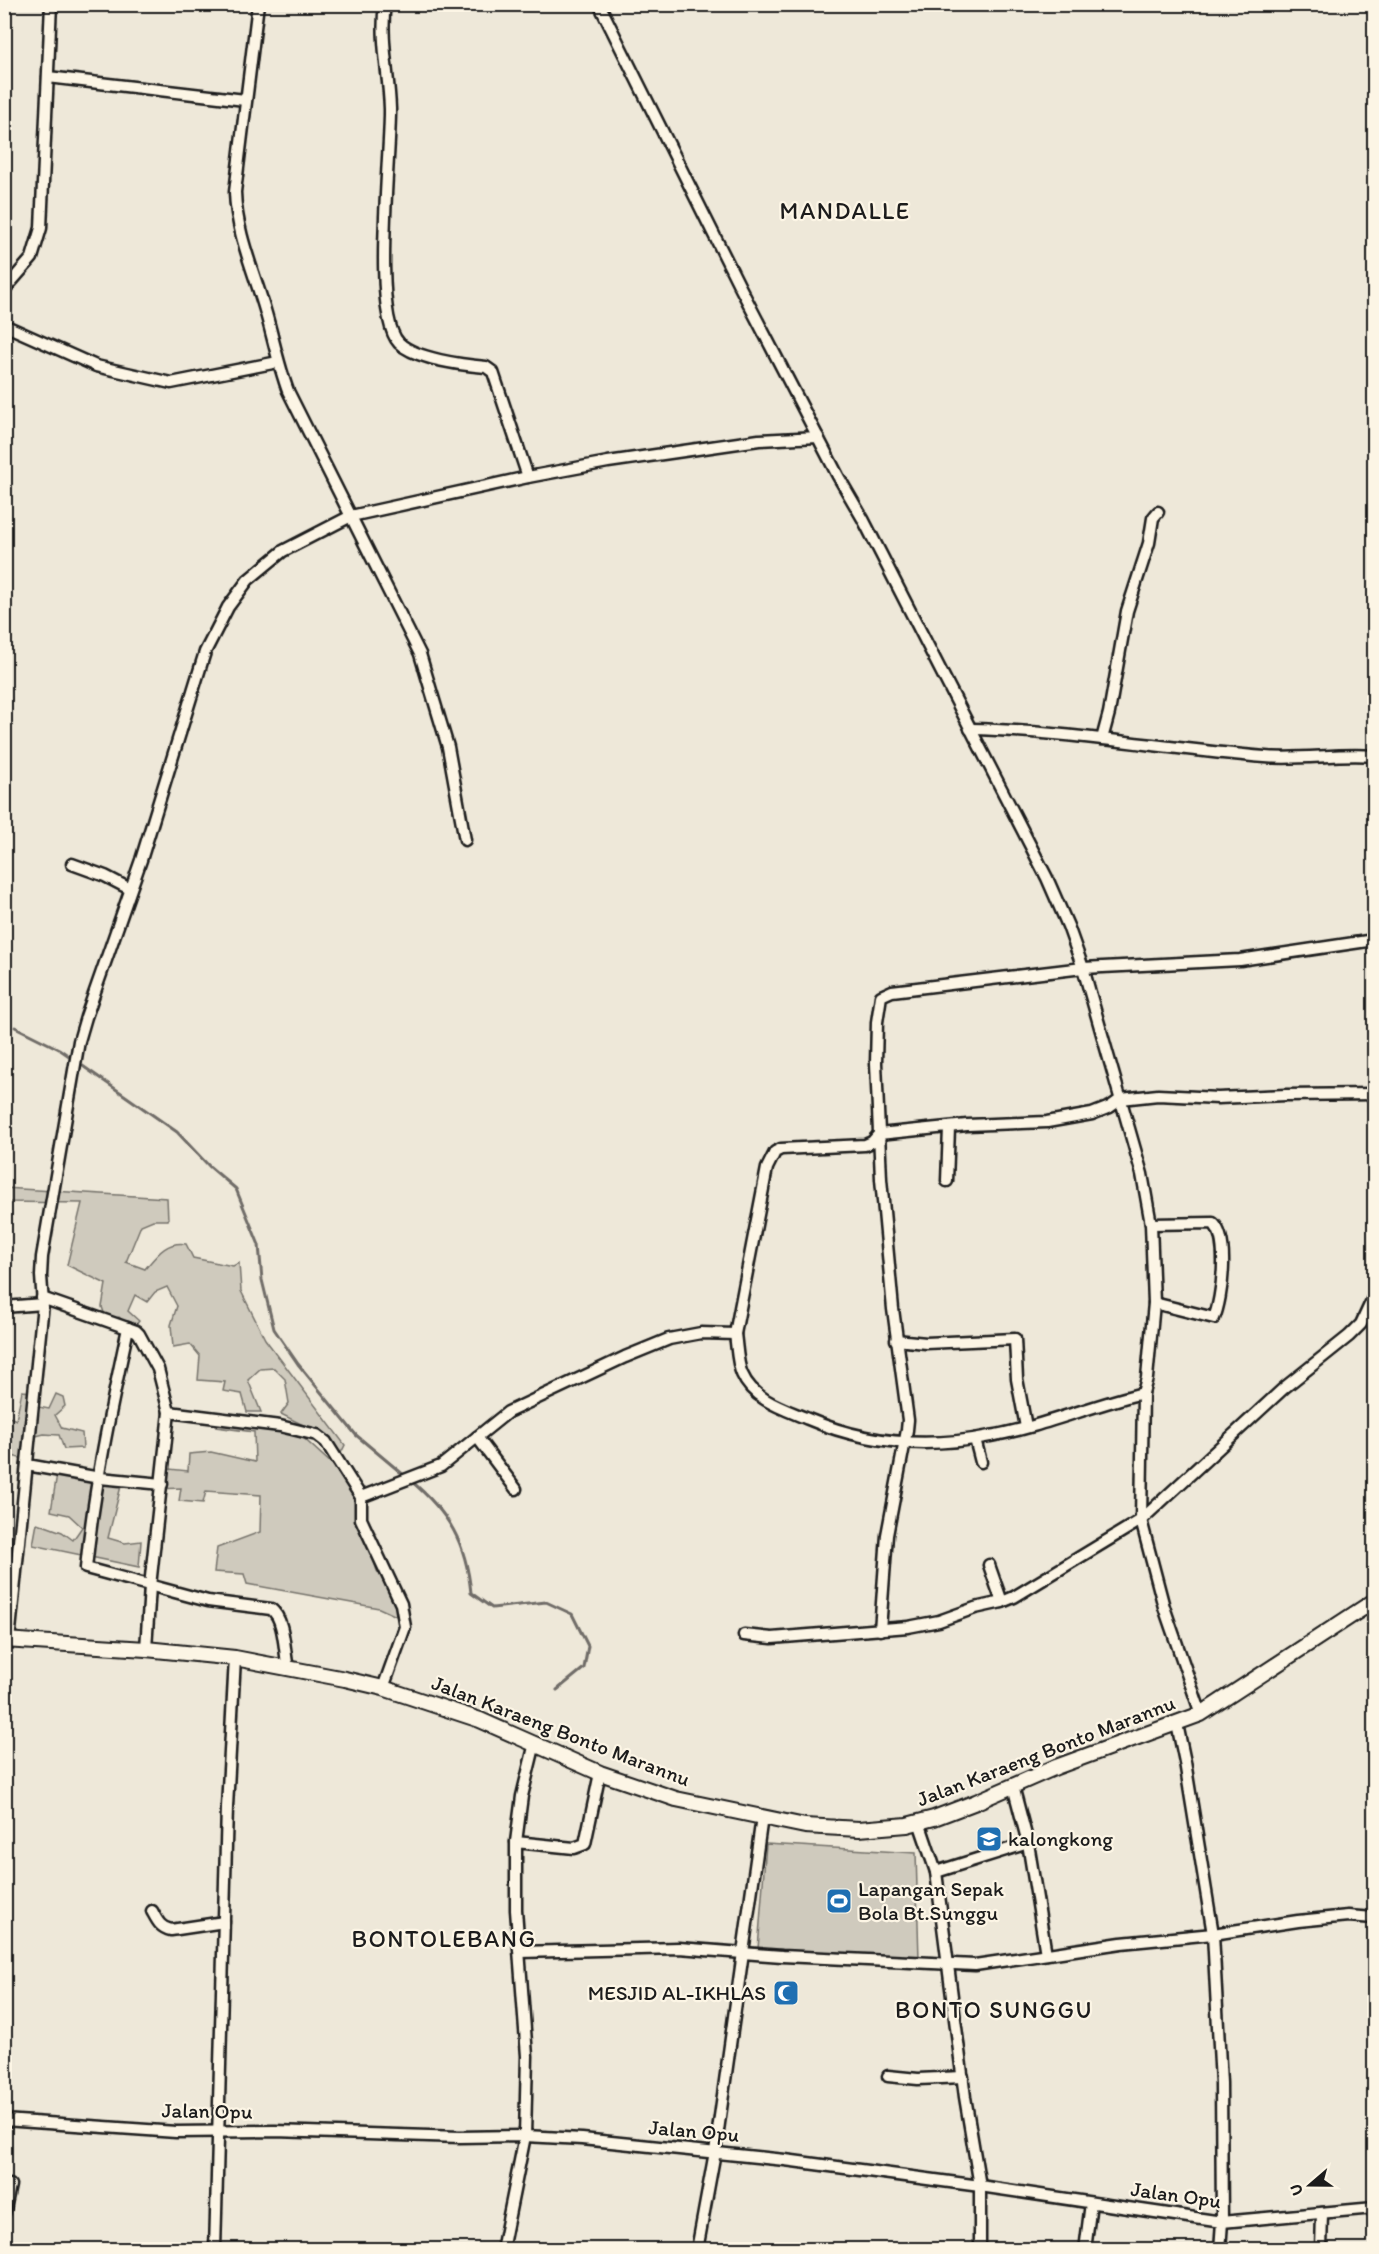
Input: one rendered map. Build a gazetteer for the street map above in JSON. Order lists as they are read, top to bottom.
{
  "streets": {
    "main road": ["Jalan Karaeng Bonto Marannu"],
    "street": ["Jalan Opu"]
  },
  "districts": ["MANDALLE", "BONTOLEBANG", "BONTO SUNGGU"],
  "places": {
    "school or university": ["kalongkong"],
    "sports": ["Lapangan Sepak Bola Bt.Sunggu"],
    "mosque": ["MESJID AL-IKHLAS"]
  },
  "north": "left"
}
